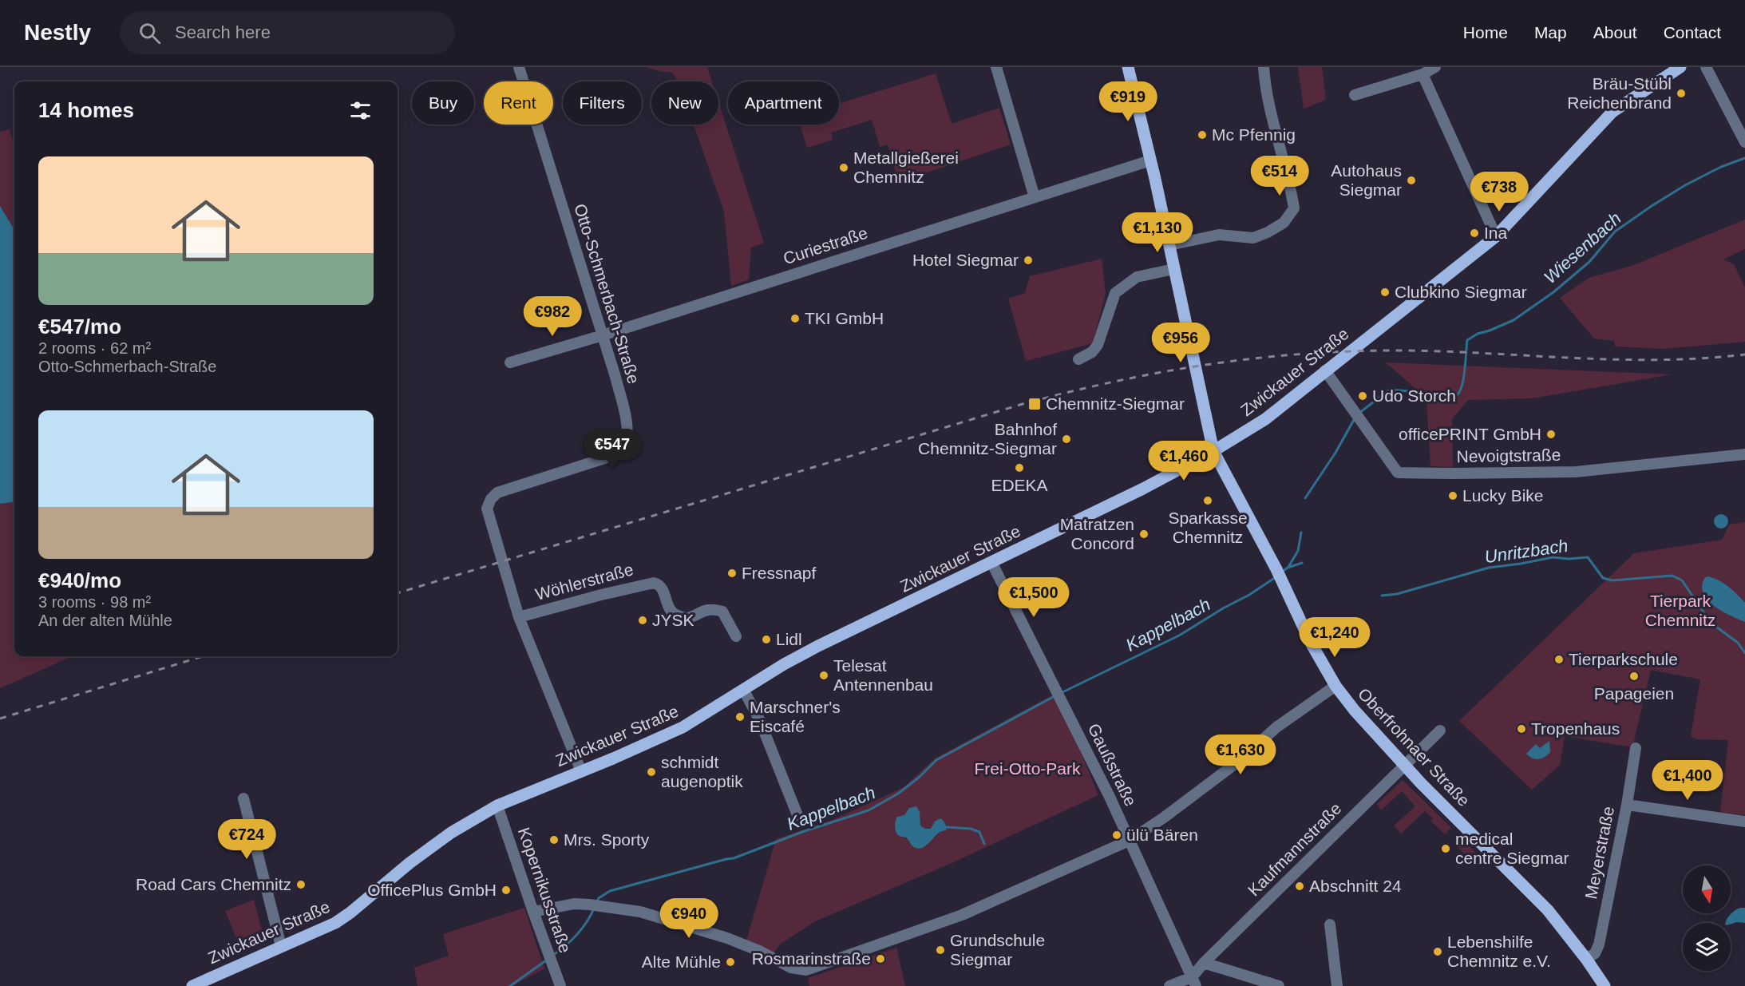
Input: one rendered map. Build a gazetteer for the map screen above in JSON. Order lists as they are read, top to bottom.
{
  "streets": {
    "main road": ["Zwickauer Straße", "Oberfrohnaer Straße"],
    "street": [
      "Curiestraße",
      "Otto-Schmerbach-Straße",
      "Nevoigtstraße",
      "Wöhlerstraße",
      "Gaußstraße",
      "Kaufmannstraße",
      "Meyerstraße",
      "Kopernikusstraße"
    ]
  },
  "crossings": [
    ["Curiestraße", "Otto-Schmerbach-Straße"],
    ["Curiestraße", "Oberfrohnaer Straße"],
    ["Otto-Schmerbach-Straße", "Zwickauer Straße"],
    ["Otto-Schmerbach-Straße", "Wöhlerstraße"],
    ["Zwickauer Straße", "Nevoigtstraße"],
    ["Zwickauer Straße", "Oberfrohnaer Straße"],
    ["Zwickauer Straße", "Gaußstraße"],
    ["Zwickauer Straße", "Kopernikusstraße"],
    ["Oberfrohnaer Straße", "Kaufmannstraße"],
    ["Oberfrohnaer Straße", "Meyerstraße"],
    ["Gaußstraße", "Kaufmannstraße"]
  ],
  "water": ["Wiesenbach", "Unritzbach", "Kappelbach"],
  "parks": ["Tierpark Chemnitz", "Frei-Otto-Park"],
  "places": {
    "other": [
      "Bräu-Stübl Reichenbrand",
      "Mc Pfennig",
      "Metallgießerei Chemnitz",
      "Autohaus Siegmar",
      "Ina",
      "Hotel Siegmar",
      "Clubkino Siegmar",
      "TKI GmbH",
      "Udo Storch",
      "officePRINT GmbH",
      "Bahnhof Chemnitz-Siegmar",
      "EDEKA",
      "Lucky Bike",
      "Sparkasse Chemnitz",
      "Matratzen Concord",
      "Fressnapf",
      "JYSK",
      "Lidl",
      "Tierparkschule",
      "Telesat Antennenbau",
      "Papageien",
      "Marschner's Eiscafé",
      "Tropenhaus",
      "schmidt augenoptik",
      "ülü Bären",
      "Mrs. Sporty",
      "medical centre Siegmar",
      "Road Cars Chemnitz",
      "Abschnitt 24",
      "OfficePlus GmbH",
      "Grundschule Siegmar",
      "Lebenshilfe Chemnitz e.V.",
      "Rosmarinstraße",
      "Alte Mühle"
    ],
    "transit": ["Chemnitz-Siegmar"]
  },
  "north": "bottom",
  "page": {
    "header": "Nestly",
    "search": "Search here",
    "nav": [
      "Home",
      "Map",
      "About",
      "Contact"
    ],
    "price": [
      "€919",
      "€514",
      "€738",
      "€1,130",
      "€982",
      "€956",
      "€547",
      "€1,460",
      "€1,500",
      "€1,240",
      "€1,630",
      "€1,400",
      "€724",
      "€940"
    ],
    "chip": [
      "Buy",
      "Rent",
      "Filters",
      "New",
      "Apartment"
    ],
    "heading": "14 homes",
    "list": [
      {
        "name": "€547/mo",
        "note": "2 rooms · 62 m² · Otto-Schmerbach-Straße"
      },
      {
        "name": "€940/mo",
        "note": "3 rooms · 98 m² · An der alten Mühle"
      }
    ]
  }
}
